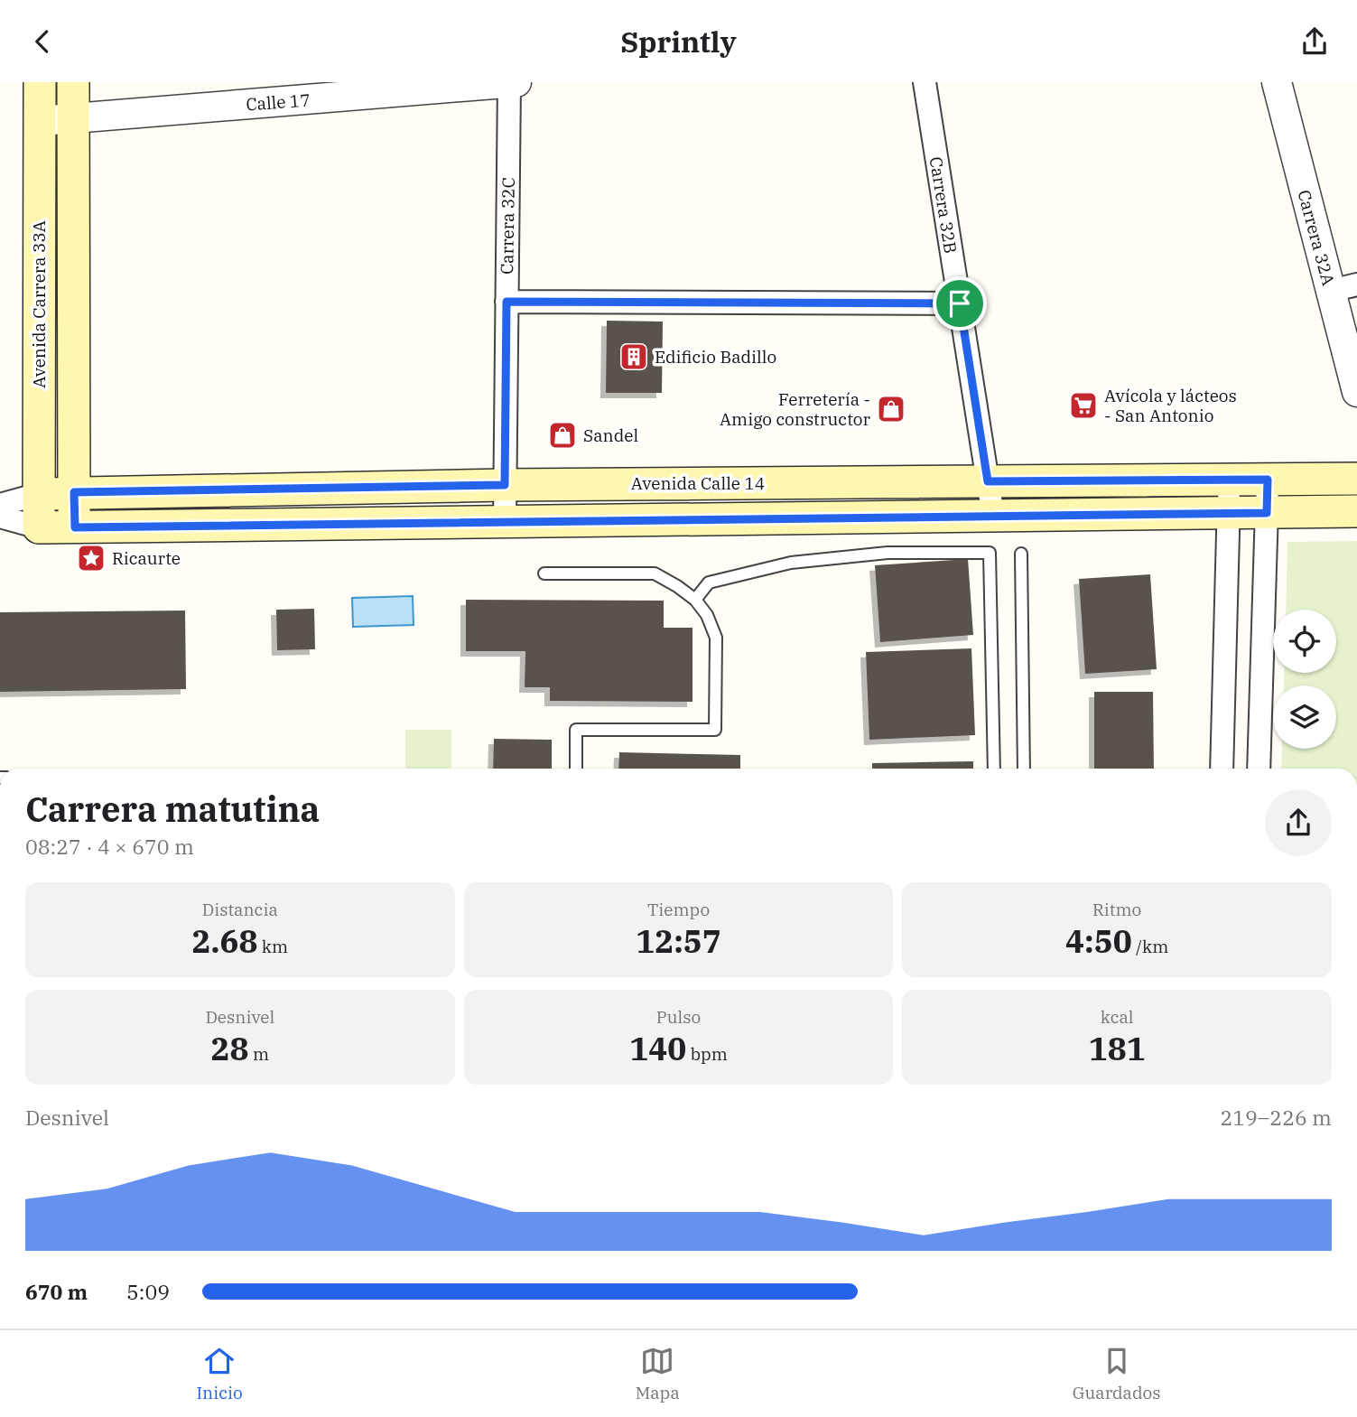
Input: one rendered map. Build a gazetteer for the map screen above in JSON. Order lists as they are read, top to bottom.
{
  "streets": {
    "main road": ["Avenida Carrera 33A", "Avenida Calle 14"],
    "street": [
      "Calle 17",
      "Carrera 32B",
      "Carrera 32C",
      "Carrera 32A"
    ]
  },
  "crossings": [
    ["Calle 17", "Carrera 32C"],
    ["Calle 17", "Avenida Carrera 33A"],
    ["Carrera 32B", "Avenida Calle 14"],
    ["Carrera 32C", "Avenida Calle 14"],
    ["Avenida Carrera 33A", "Avenida Calle 14"]
  ],
  "places": {
    "building": ["Edificio Badillo"],
    "supermarket": ["Avícola y lácteos - San Antonio"],
    "shop": ["Ferretería - Amigo constructor", "Sandel"],
    "place": ["Ricaurte"]
  },
  "page": {
    "header": "Sprintly",
    "heading": ["Carrera matutina", "08:27 · 4 × 670 m"],
    "stats": [
      ["Distancia", "2.68 km"],
      ["Tiempo", "12:57"],
      ["Ritmo", "4:50 /km"],
      ["Desnivel", "28 m"],
      ["Pulso", "140 bpm"],
      ["kcal", "181"]
    ],
    "chart": ["Desnivel", "219–226 m"],
    "list": [
      {
        "name": "670 m",
        "note": "5:09"
      }
    ],
    "tabs": ["Inicio", "Mapa", "Guardados"]
  }
}
